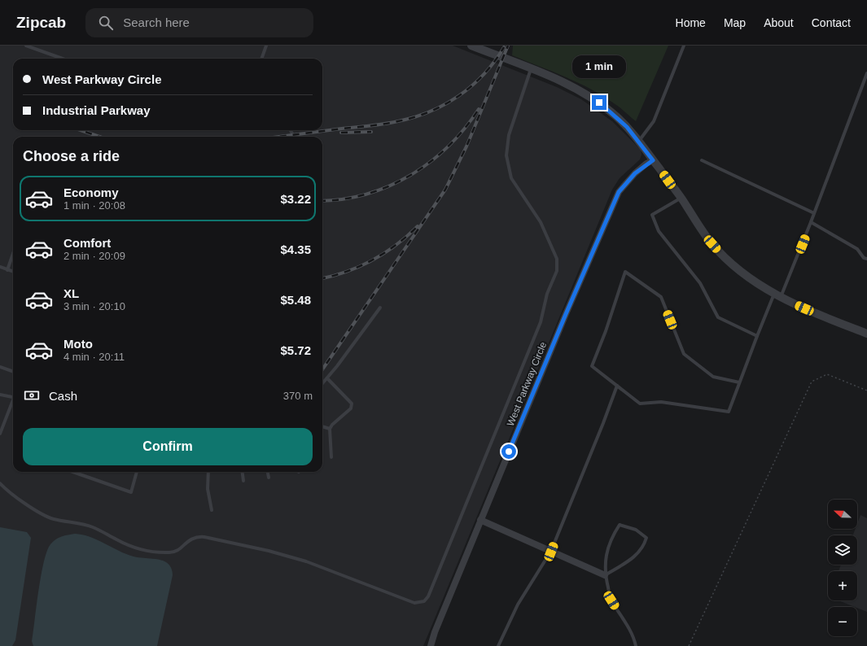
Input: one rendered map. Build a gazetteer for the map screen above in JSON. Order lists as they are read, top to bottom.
{
  "streets": {
    "street": ["West Parkway Circle"]
  },
  "north": "left",
  "page": {
    "header": "Zipcab",
    "search": "Search here",
    "nav": [
      "Home",
      "Map",
      "About",
      "Contact"
    ],
    "bubble": "1 min",
    "banner": ["West Parkway Circle", "Industrial Parkway"],
    "heading": "Choose a ride",
    "list": [
      {
        "name": "Economy",
        "note": "1 min · 20:08",
        "value": "$3.22"
      },
      {
        "name": "Comfort",
        "note": "2 min · 20:09",
        "value": "$4.35"
      },
      {
        "name": "XL",
        "note": "3 min · 20:10",
        "value": "$5.48"
      },
      {
        "name": "Moto",
        "note": "4 min · 20:11",
        "value": "$5.72"
      }
    ],
    "pay": ["Cash", "370 m"],
    "buttons": "Confirm",
    "map_buttons": ["+", "−"]
  }
}
